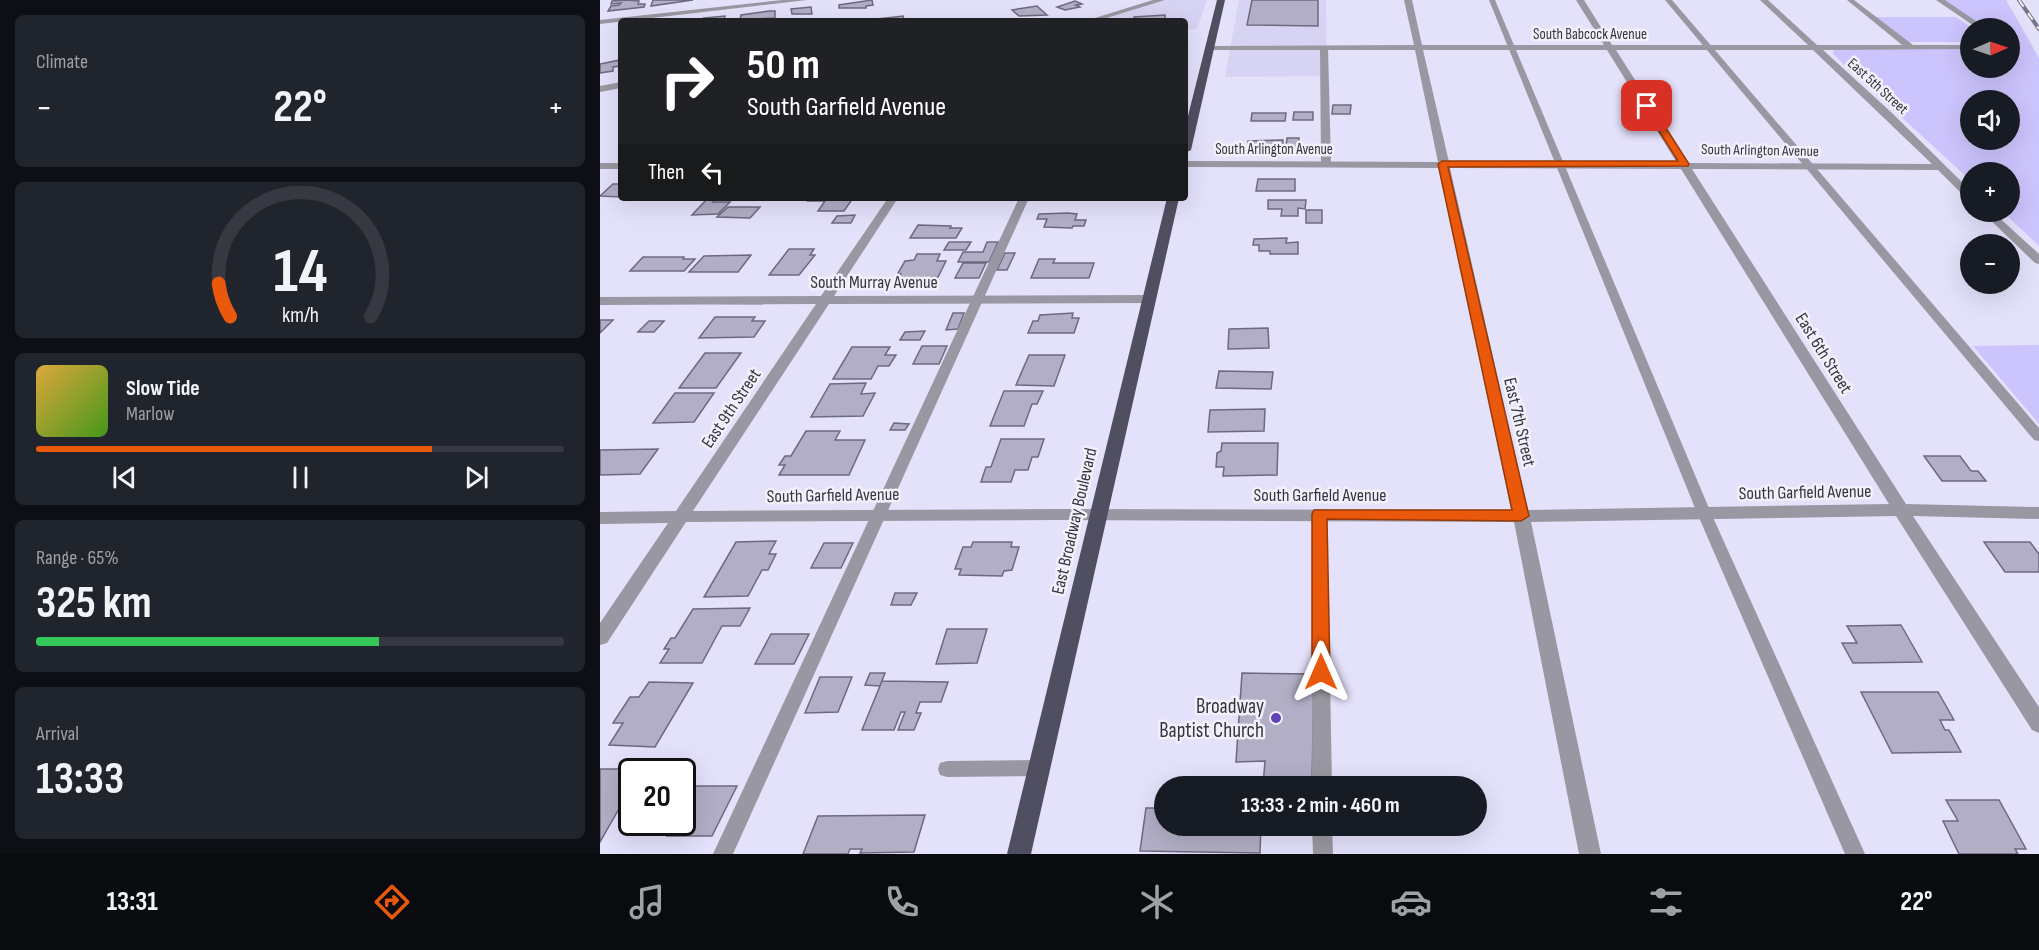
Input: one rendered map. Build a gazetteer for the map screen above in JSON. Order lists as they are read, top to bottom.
{
  "streets": {
    "highway": ["East Broadway Boulevard"],
    "street": [
      "South Babcock Avenue",
      "East 5th Street",
      "South Arlington Avenue",
      "South Murray Avenue",
      "East 6th Street",
      "East 9th Street",
      "East 7th Street",
      "South Garfield Avenue"
    ]
  },
  "crossings": [
    ["South Babcock Avenue", "East 5th Street"],
    ["South Babcock Avenue", "East 6th Street"],
    ["South Babcock Avenue", "East 7th Street"],
    ["East 5th Street", "South Arlington Avenue"],
    ["South Arlington Avenue", "East 6th Street"],
    ["South Arlington Avenue", "East 7th Street"],
    ["South Murray Avenue", "East 9th Street"],
    ["South Murray Avenue", "East Broadway Boulevard"],
    ["East 6th Street", "South Garfield Avenue"],
    ["East 9th Street", "South Garfield Avenue"],
    ["East 7th Street", "South Garfield Avenue"],
    ["South Garfield Avenue", "East Broadway Boulevard"]
  ],
  "places": ["Broadway Baptist Church"],
  "north": "right",
  "page": {
    "tile": [
      "Climate",
      ["Range · 65%", "325 km"],
      ["Arrival", "13:33"]
    ],
    "map_buttons": ["+", "−"],
    "turn": ["50 m", "South Garfield Avenue"],
    "heat": ["−", "22°", "+"],
    "then": "Then",
    "song": ["Slow Tide", "Marlow"],
    "limit": "20",
    "trip": "13:33 · 2 min · 460 m",
    "tabs": ["13:31", "22°"],
    "gauge": ["14", "km/h"]
  }
}
